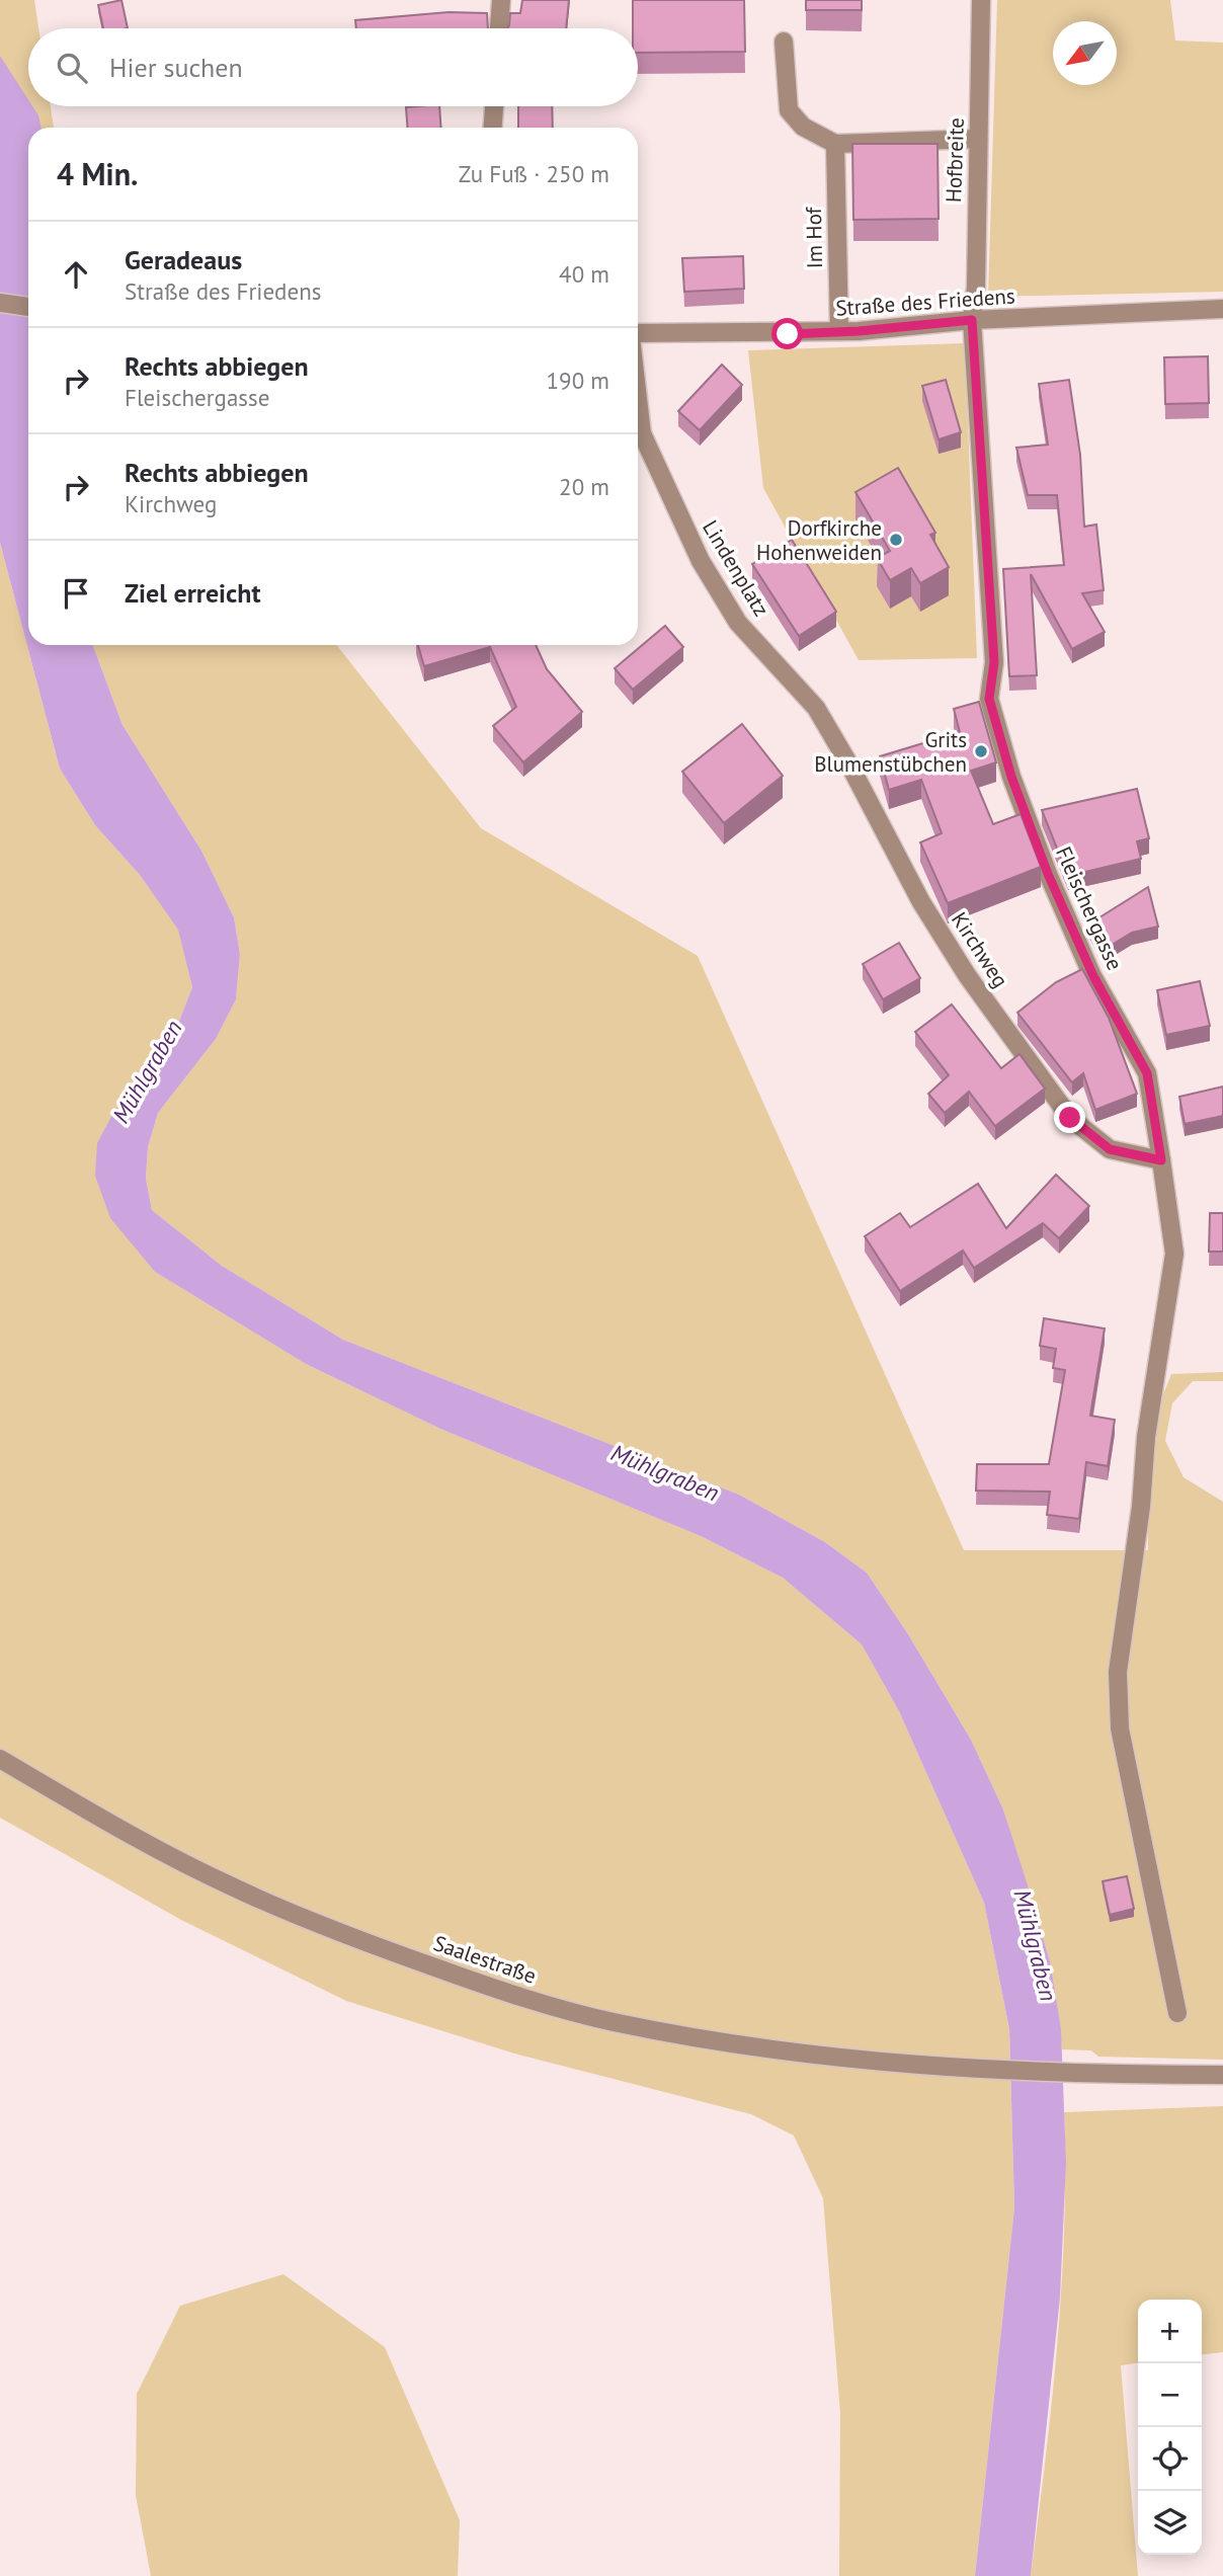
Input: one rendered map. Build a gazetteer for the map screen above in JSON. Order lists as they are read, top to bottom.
{
  "streets": {
    "street": [
      "Hofbreite",
      "Im Hof",
      "Straße des Friedens",
      "Lindenplatz",
      "Fleischergasse",
      "Kirchweg",
      "Saalestraße"
    ]
  },
  "crossings": [
    ["Hofbreite", "Straße des Friedens"],
    ["Hofbreite", "Fleischergasse"],
    ["Im Hof", "Straße des Friedens"],
    ["Straße des Friedens", "Fleischergasse"],
    ["Lindenplatz", "Kirchweg"],
    ["Fleischergasse", "Kirchweg"]
  ],
  "water": ["Mühlgraben"],
  "places": ["Dorfkirche Hohenweiden", "Grits Blumenstübchen"],
  "north": "bottom left",
  "page": {
    "search": "Hier suchen",
    "heading": ["4 Min.", "Zu Fuß · 250 m"],
    "list": [
      ["Geradeaus", "Straße des Friedens", "40 m"],
      ["Rechts abbiegen", "Fleischergasse", "190 m"],
      ["Rechts abbiegen", "Kirchweg", "20 m"],
      "Ziel erreicht"
    ],
    "map_buttons": ["+", "−"]
  }
}
